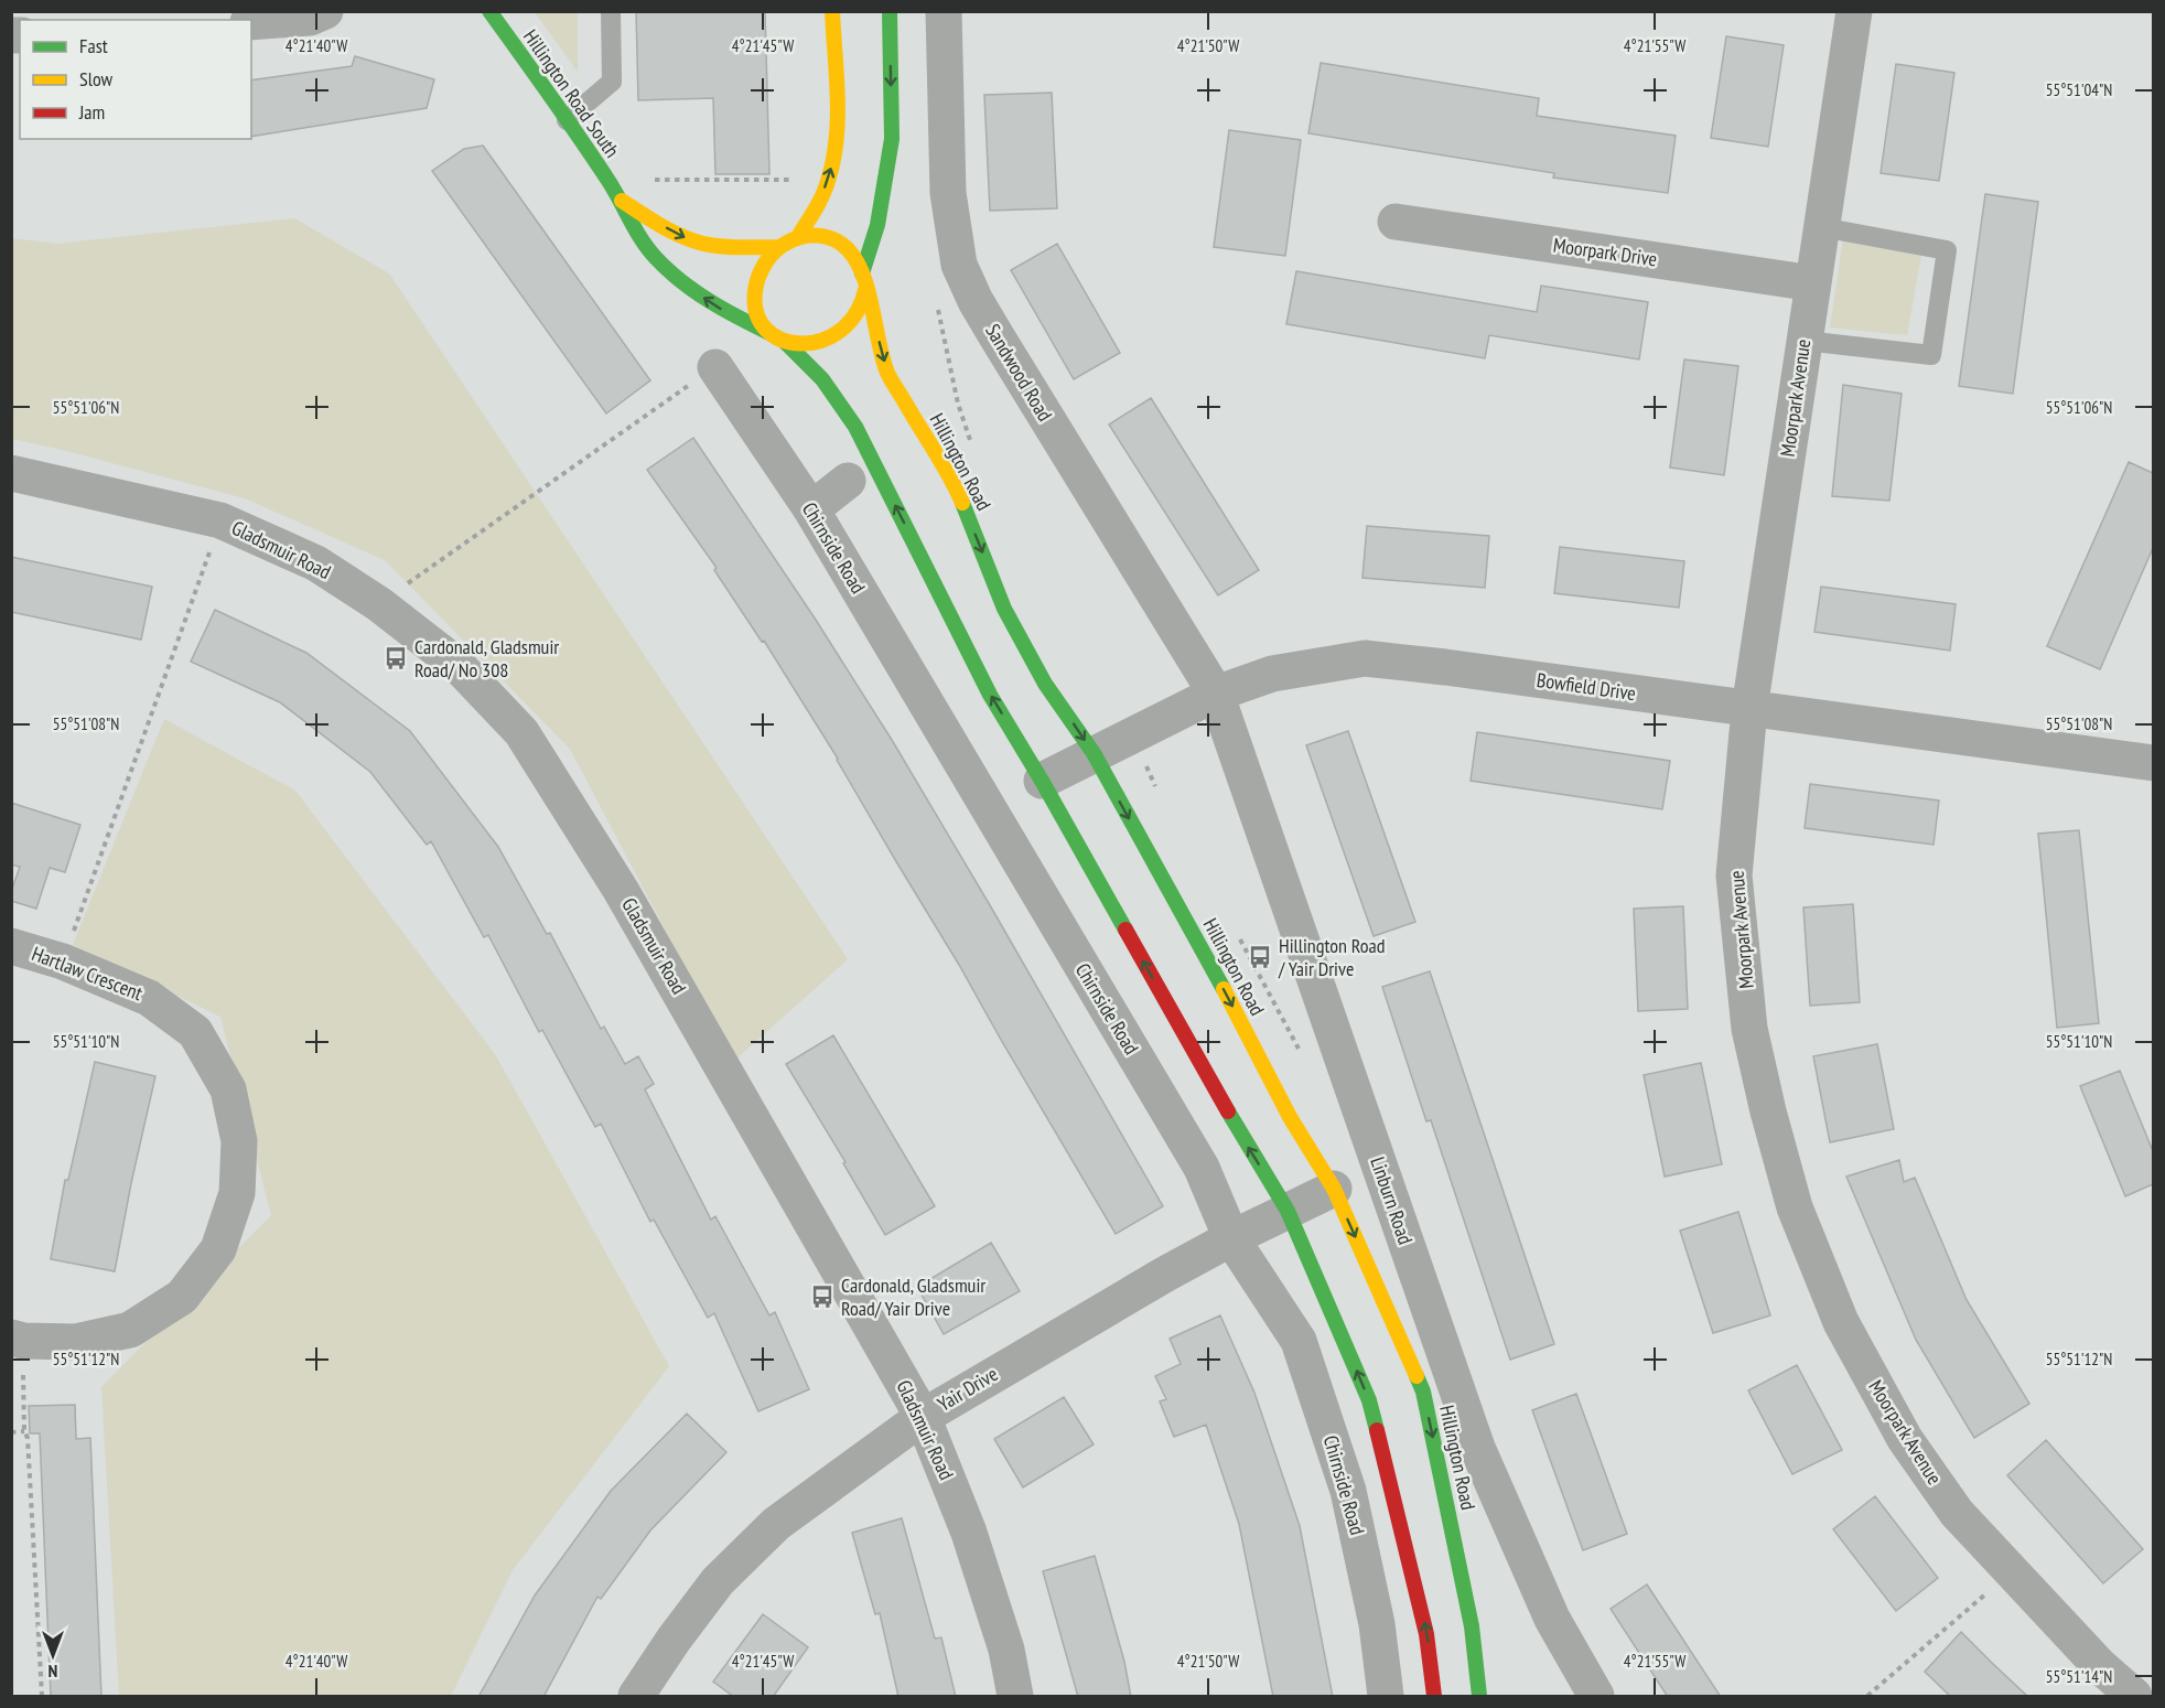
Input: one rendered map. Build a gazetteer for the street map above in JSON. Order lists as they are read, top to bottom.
{
  "streets": {
    "main road": ["Hillington Road South", "Hillington Road"],
    "street": [
      "Moorpark Drive",
      "Sandwood Road",
      "Moorpark Avenue",
      "Chirnside Road",
      "Gladsmuir Road",
      "Bowfield Drive",
      "Hartlaw Crescent",
      "Linburn Road",
      "Yair Drive"
    ]
  },
  "crossings": [
    ["Hillington Road South", "Hillington Road"],
    ["Moorpark Drive", "Moorpark Avenue"],
    ["Sandwood Road", "Bowfield Drive"],
    ["Sandwood Road", "Linburn Road"],
    ["Moorpark Avenue", "Bowfield Drive"],
    ["Hillington Road", "Bowfield Drive"],
    ["Hillington Road", "Yair Drive"],
    ["Chirnside Road", "Yair Drive"],
    ["Gladsmuir Road", "Yair Drive"],
    ["Bowfield Drive", "Linburn Road"]
  ],
  "places": {
    "bus stop": ["Cardonald, Gladsmuir Road/ No 308", "Hillington Road / Yair Drive", "Cardonald, Gladsmuir Road/ Yair Drive"]
  },
  "legend": ["Fast", "Slow", "Jam"],
  "north": "bottom",
  "coordinates": [
    "4°21'40\"W",
    "4°21'45\"W",
    "4°21'50\"W",
    "4°21'55\"W",
    "55°51'04\"N",
    "55°51'06\"N",
    "55°51'08\"N",
    "55°51'10\"N",
    "55°51'12\"N",
    "55°51'14\"N"
  ]
}
